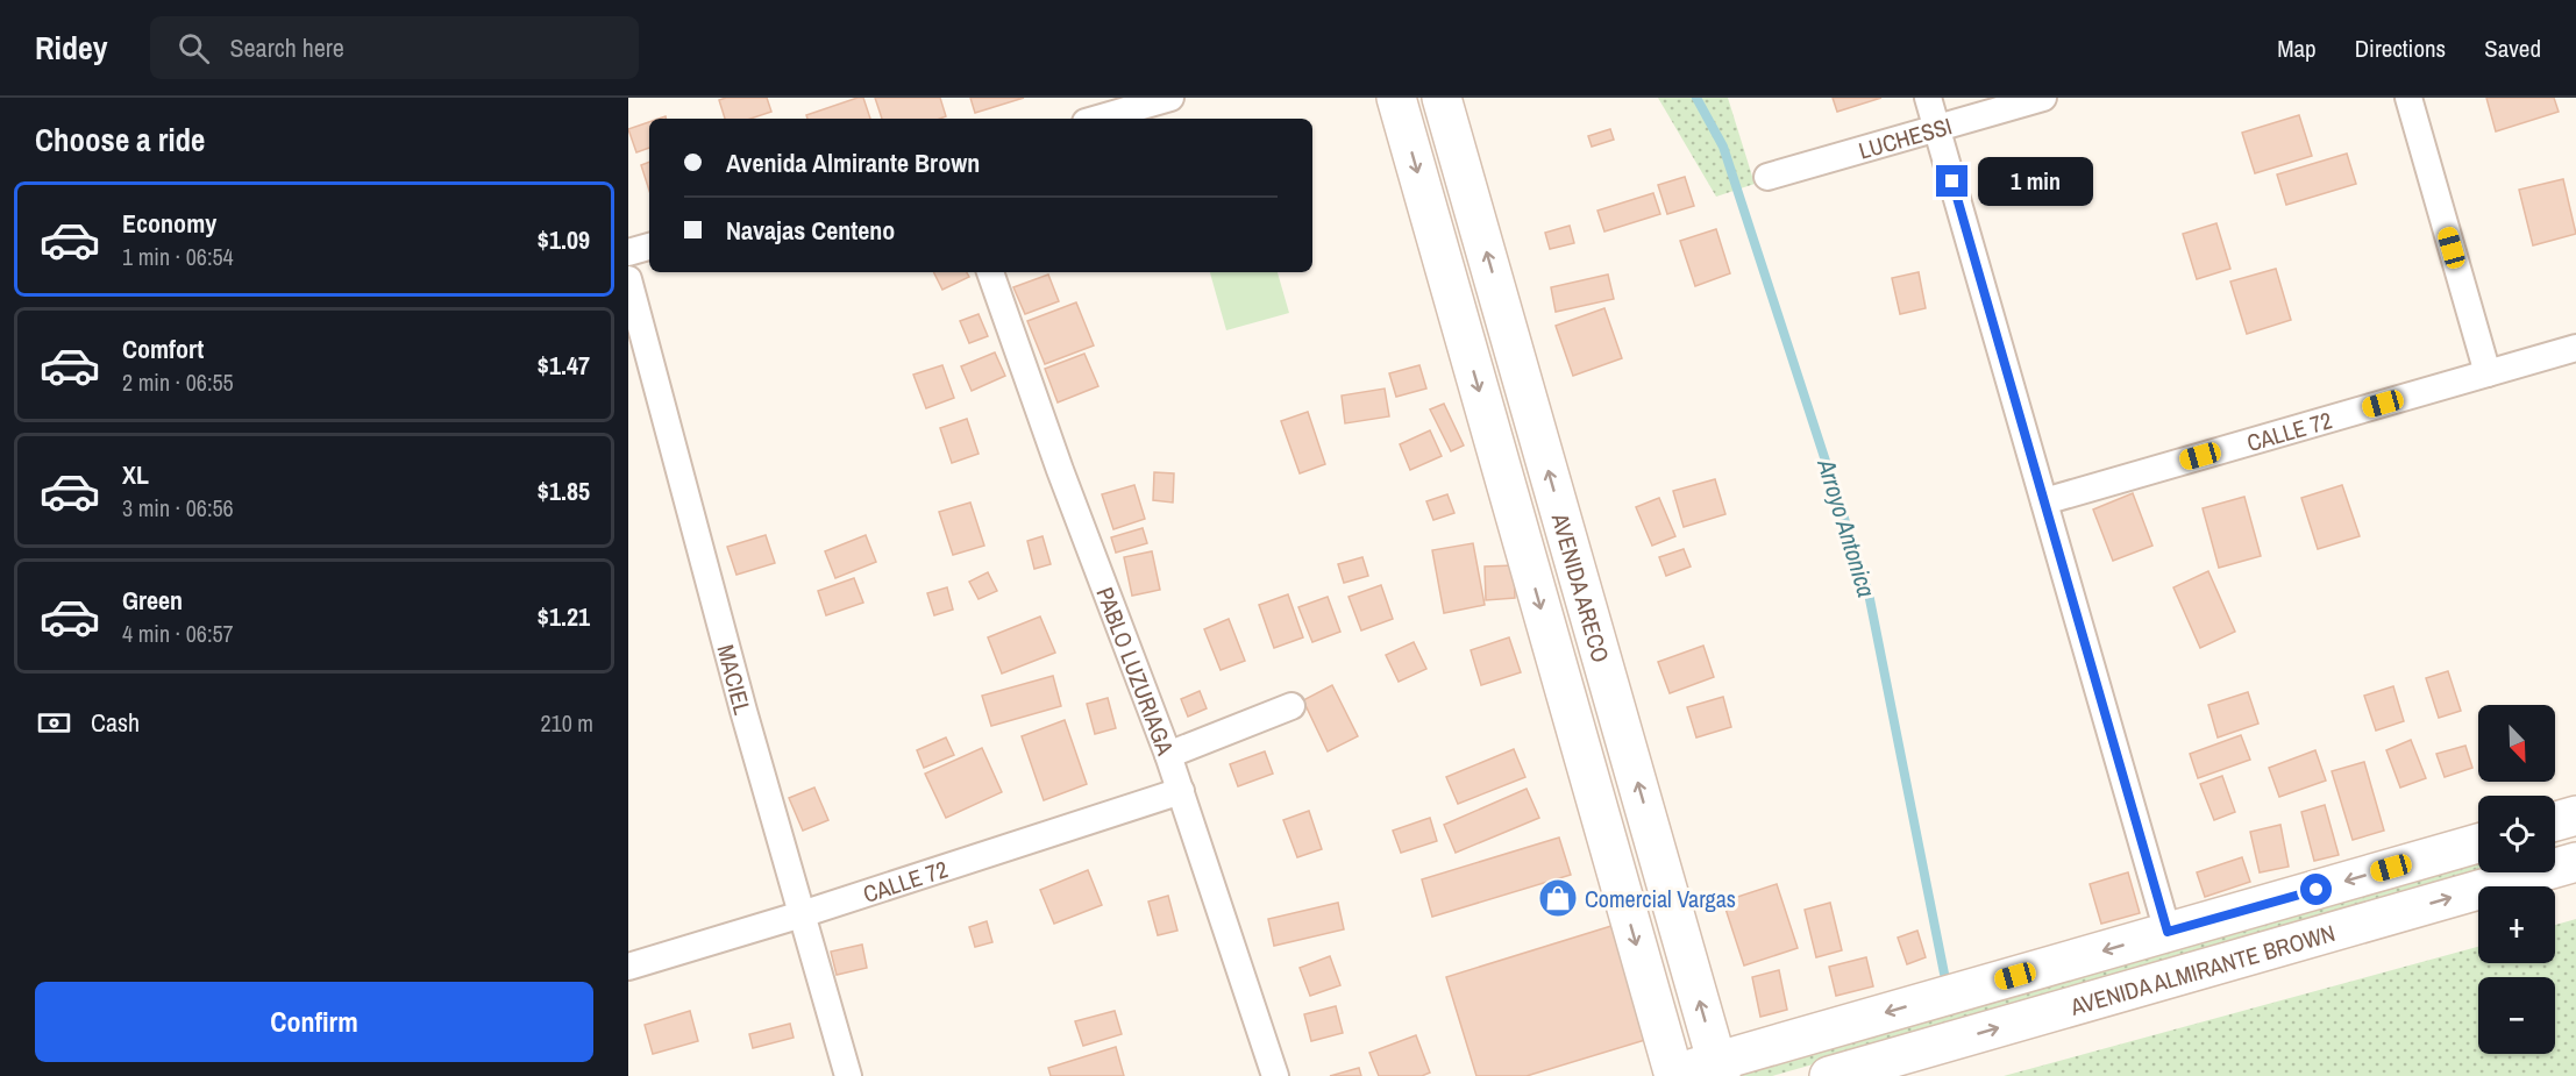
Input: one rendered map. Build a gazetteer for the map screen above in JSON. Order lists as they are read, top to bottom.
{
  "streets": {
    "main road": ["AVENIDA ARECO", "AVENIDA ALMIRANTE BROWN"],
    "street": [
      "LUCHESSI",
      "CALLE 72",
      "PABLO LUZURIAGA",
      "MACIEL"
    ]
  },
  "crossings": [
    ["CALLE 72", "PABLO LUZURIAGA"],
    ["CALLE 72", "MACIEL"],
    ["AVENIDA ARECO", "AVENIDA ALMIRANTE BROWN"]
  ],
  "water": ["Arroyo Antonica"],
  "places": {
    "shop": ["Comercial Vargas"]
  },
  "north": "bottom right",
  "page": {
    "header": "Ridey",
    "search": "Search here",
    "nav": ["Map", "Directions", "Saved"],
    "heading": "Choose a ride",
    "banner": ["Avenida Almirante Brown", "Navajas Centeno"],
    "bubble": "1 min",
    "list": [
      {
        "name": "Economy",
        "note": "1 min · 06:54",
        "value": "$1.09"
      },
      {
        "name": "Comfort",
        "note": "2 min · 06:55",
        "value": "$1.47"
      },
      {
        "name": "XL",
        "note": "3 min · 06:56",
        "value": "$1.85"
      },
      {
        "name": "Green",
        "note": "4 min · 06:57",
        "value": "$1.21"
      }
    ],
    "pay": ["Cash", "210 m"],
    "map_buttons": ["+", "−"],
    "buttons": "Confirm"
  }
}
